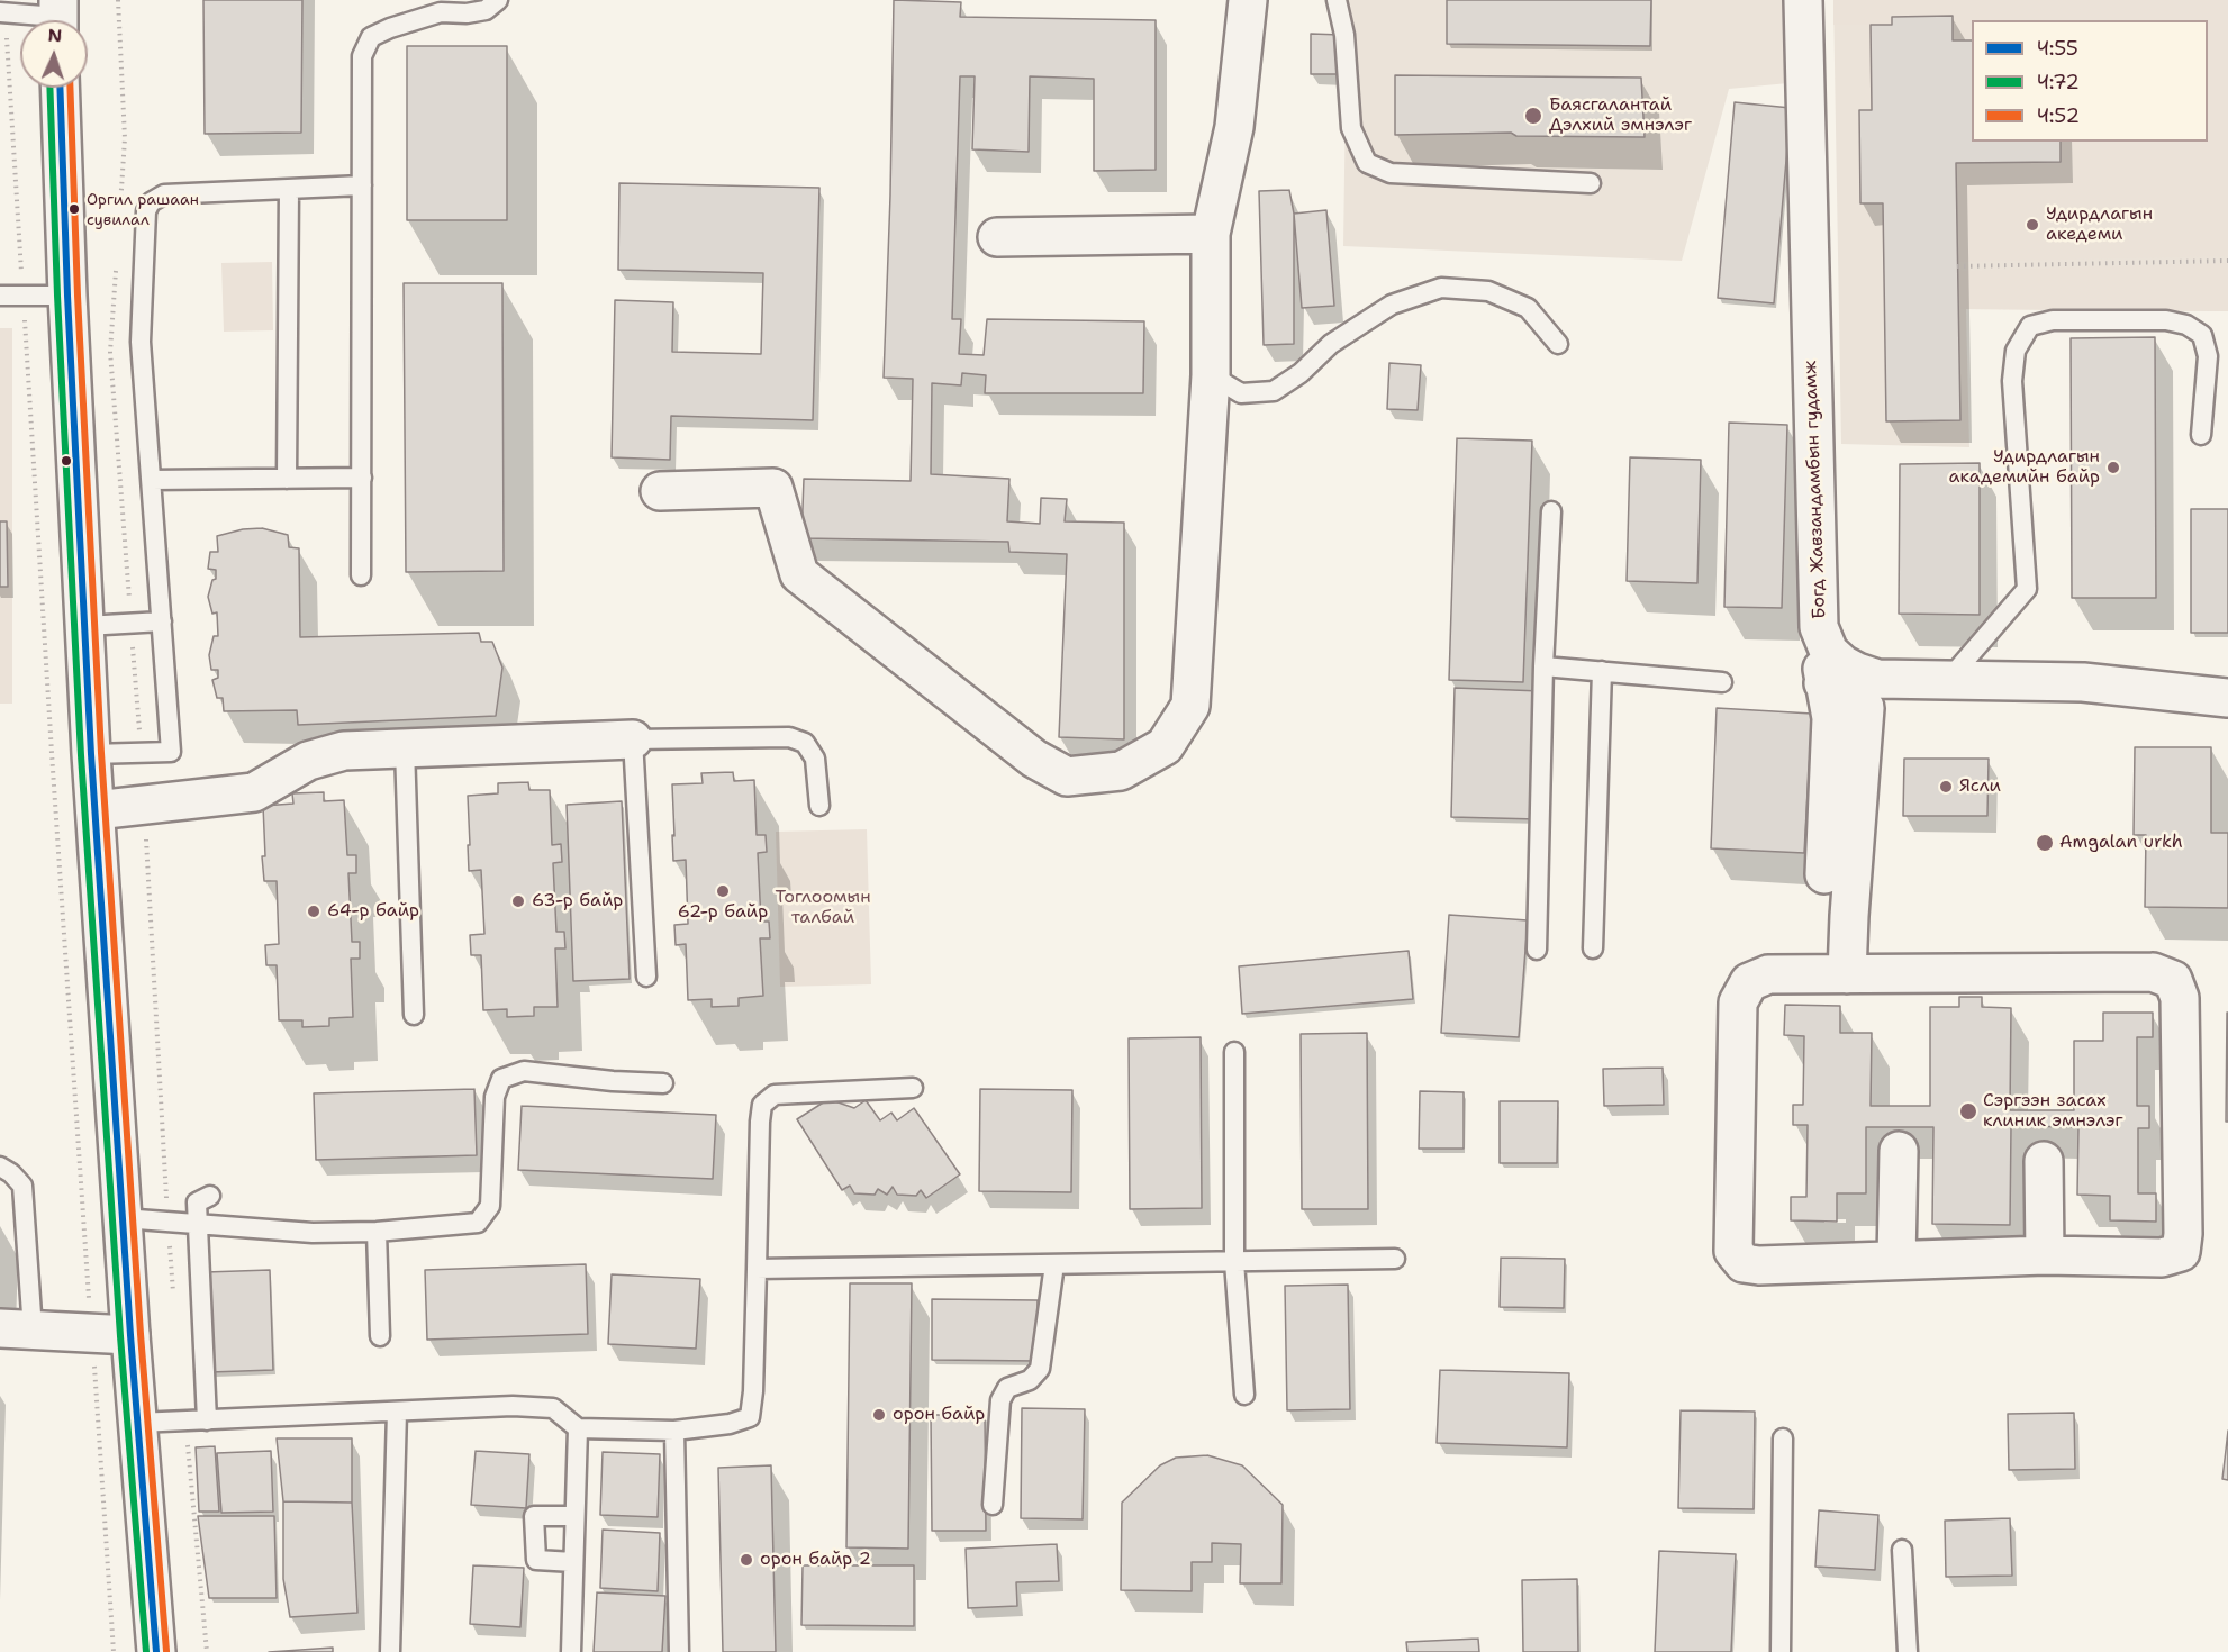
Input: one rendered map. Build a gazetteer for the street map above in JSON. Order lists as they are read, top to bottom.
{
  "streets": {
    "street": ["Богд Жавзандамбын гудамж"]
  },
  "parks": ["Тоглоомын талбай"],
  "places": [
    "Баясгалантай Дэлхий эмнэлэг",
    "Оргил рашаан сувилал",
    "Удирдлагын акедеми",
    "Удирдлагын академийн байр",
    "Ясли",
    "Amgalan urkh",
    "62-р байр",
    "63-р байр",
    "64-р байр",
    "Сэргээн засах клиник эмнэлэг",
    "орон байр",
    "орон байр 2"
  ],
  "lines": ["transit line Ч:55", "transit line Ч:72", "transit line Ч:52"],
  "legend": ["Ч:55", "Ч:72", "Ч:52"],
  "north": "top"
}
